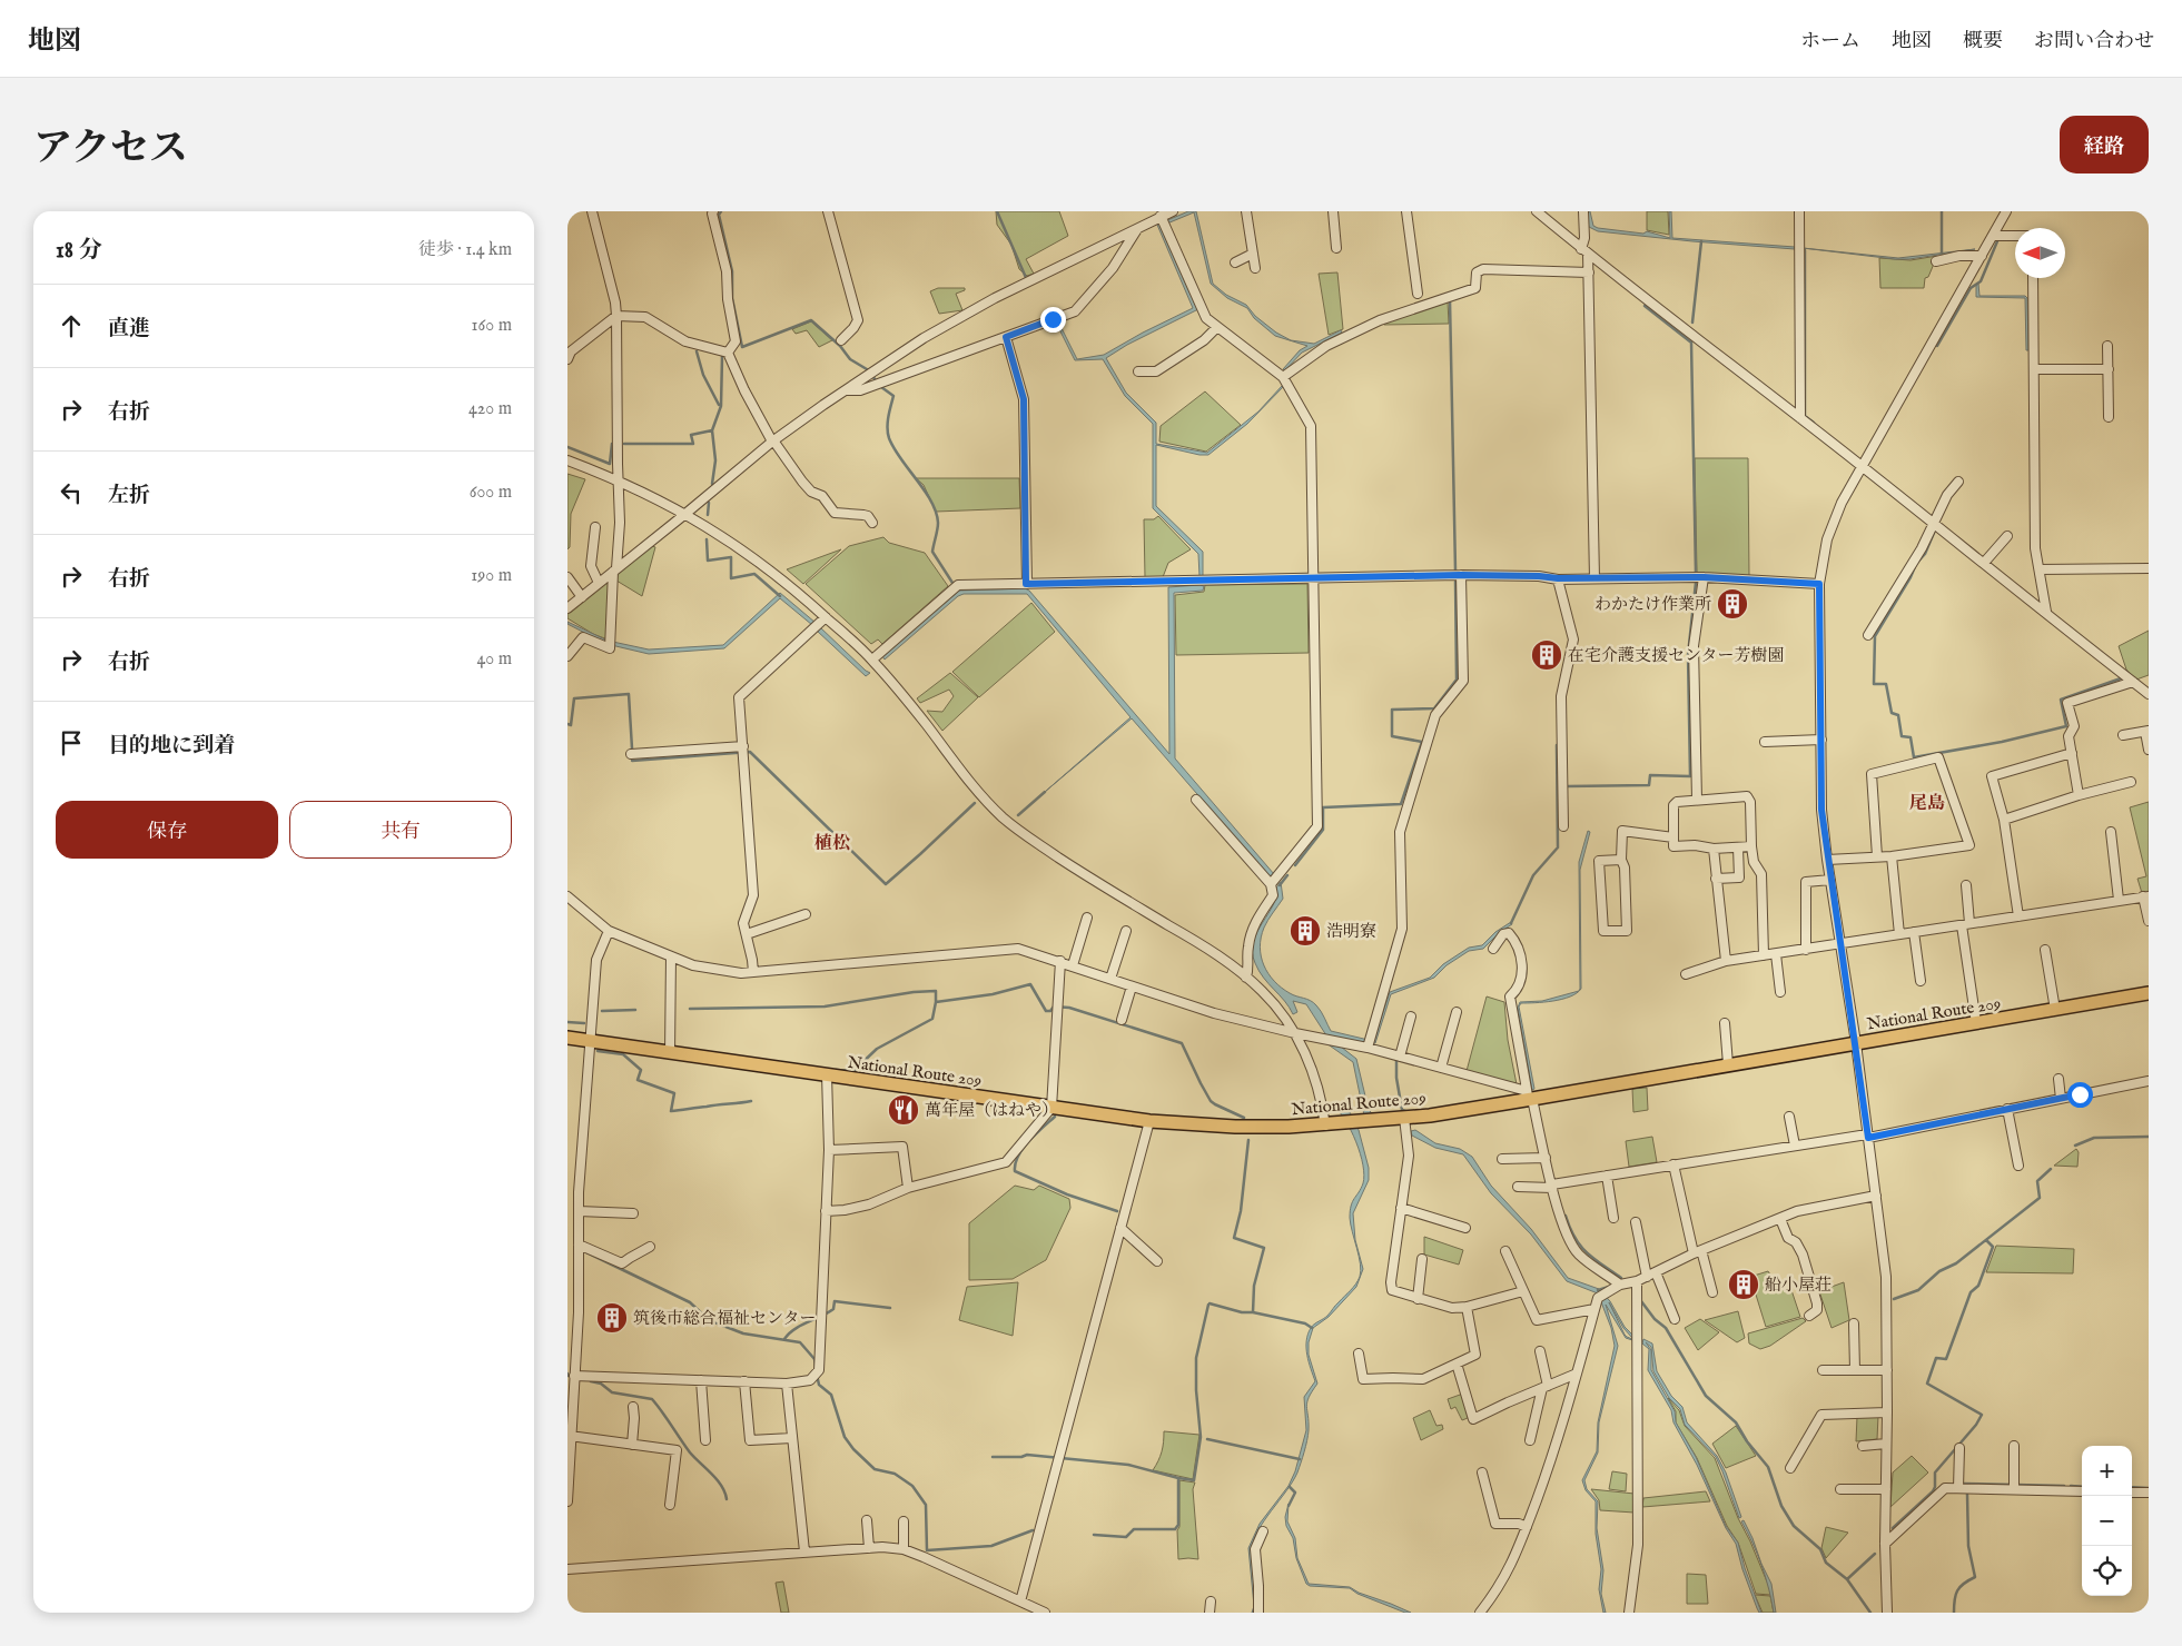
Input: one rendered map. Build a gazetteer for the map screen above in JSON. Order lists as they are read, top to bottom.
{
  "streets": {
    "highway": ["National Route 209"]
  },
  "districts": ["尾島", "植松"],
  "places": {
    "building": [
      "わかたけ作業所",
      "在宅介護支援センター芳樹園",
      "浩明寮",
      "船小屋荘",
      "筑後市総合福祉センター"
    ],
    "restaurant": ["萬年屋（はねや）"]
  },
  "north": "left",
  "page": {
    "header": "地図",
    "nav": [
      "ホーム",
      "地図",
      "概要",
      "お問い合わせ"
    ],
    "title": "アクセス",
    "buttons": [
      "経路",
      ["保存", "共有"]
    ],
    "heading": ["18 分", "徒歩 · 1.4 km"],
    "list": [
      ["直進", "160 m"],
      ["右折", "420 m"],
      ["左折", "600 m"],
      ["右折", "190 m"],
      ["右折", "40 m"],
      "目的地に到着"
    ],
    "map_buttons": ["+", "−"]
  }
}
